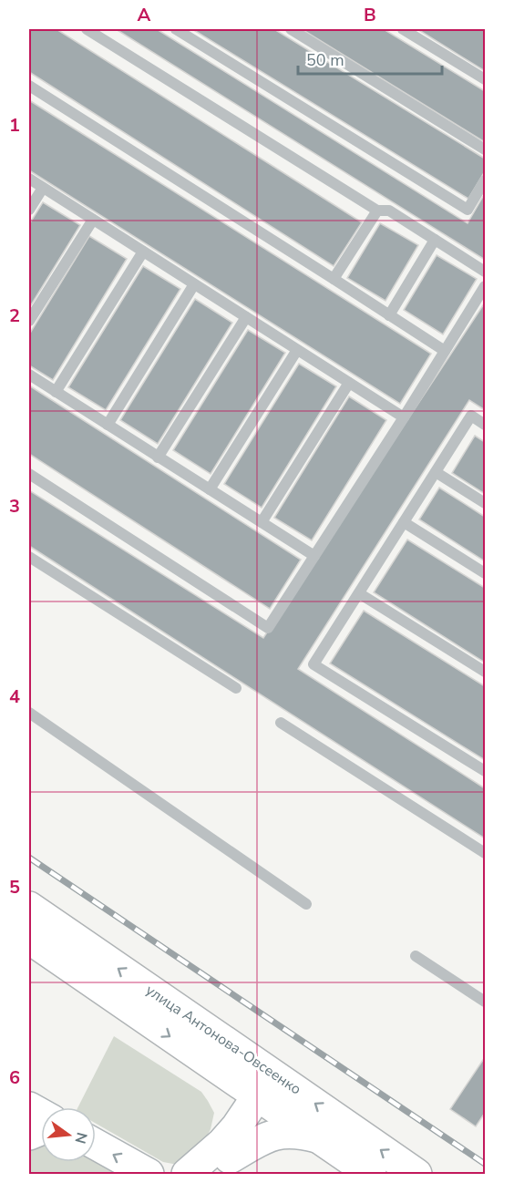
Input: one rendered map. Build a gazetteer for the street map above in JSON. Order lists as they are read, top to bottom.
{
  "streets": {
    "main road": ["улица Антонова-Овсеенко"]
  },
  "scale_bar": "50 m",
  "north": "right",
  "grid": {
    "columns": ["A", "B"],
    "rows": [
      "1",
      "2",
      "3",
      "4",
      "5",
      "6"
    ]
  }
}
